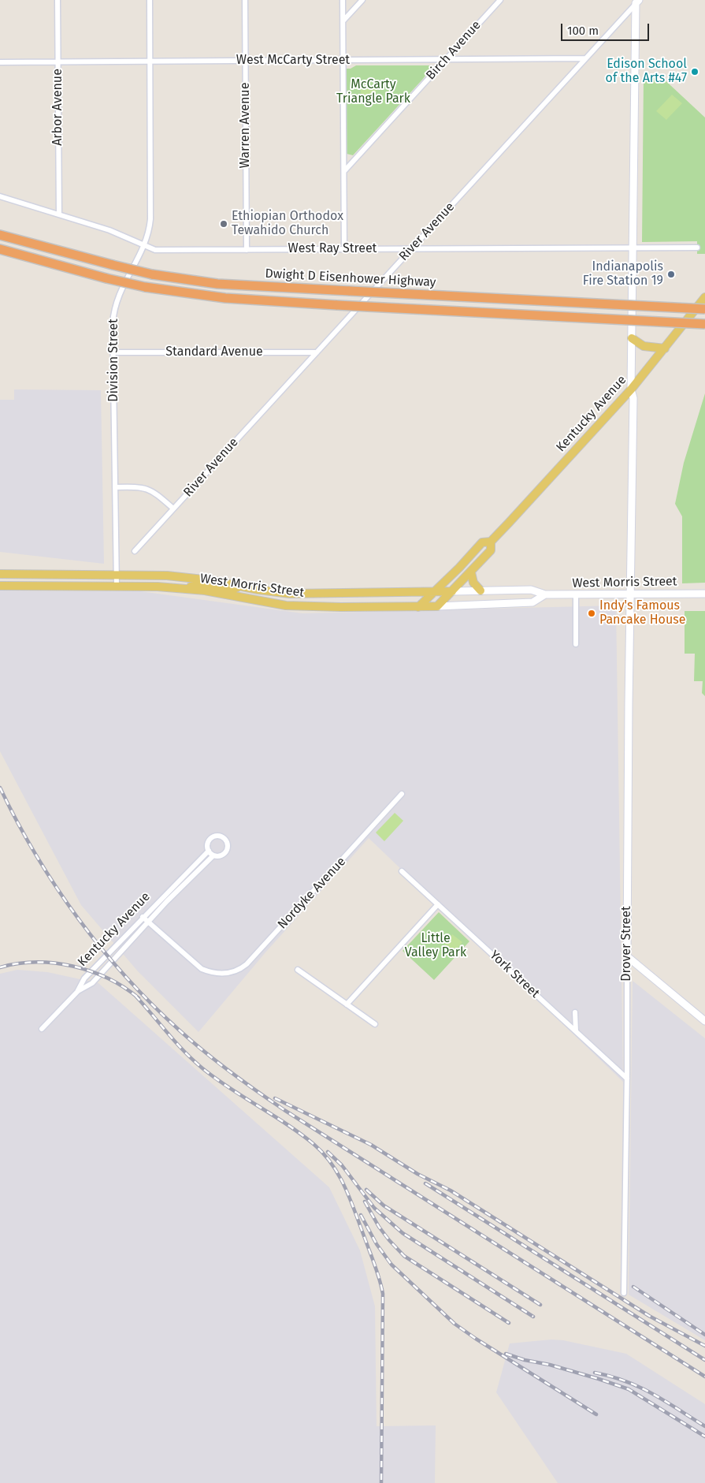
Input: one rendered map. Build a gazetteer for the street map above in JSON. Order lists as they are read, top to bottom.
{
  "streets": {
    "highway": ["Dwight D Eisenhower Highway"],
    "main road": ["Kentucky Avenue", "West Morris Street"],
    "street": [
      "Birch Avenue",
      "West McCarty Street",
      "Arbor Avenue",
      "Warren Avenue",
      "River Avenue",
      "West Ray Street",
      "Standard Avenue",
      "Division Street",
      "Nordyke Avenue",
      "Drover Street",
      "York Street"
    ]
  },
  "crossings": [
    ["Birch Avenue", "West McCarty Street"],
    ["West McCarty Street", "Arbor Avenue"],
    ["West McCarty Street", "Warren Avenue"],
    ["West McCarty Street", "River Avenue"],
    ["West McCarty Street", "Division Street"],
    ["Arbor Avenue", "West Ray Street"],
    ["Warren Avenue", "West Ray Street"],
    ["River Avenue", "West Ray Street"],
    ["River Avenue", "Standard Avenue"],
    ["River Avenue", "Drover Street"],
    ["West Ray Street", "Division Street"],
    ["West Ray Street", "Drover Street"],
    ["Standard Avenue", "Division Street"],
    ["Division Street", "West Morris Street"],
    ["Kentucky Avenue", "West Morris Street"],
    ["Kentucky Avenue", "Drover Street"],
    ["West Morris Street", "Drover Street"],
    ["Drover Street", "York Street"]
  ],
  "parks": ["McCarty Triangle Park", "Little Valley Park"],
  "places": [
    "Edison School of the Arts #47",
    "Ethiopian Orthodox Tewahido Church",
    "Indianapolis Fire Station 19",
    "Indy's Famous Pancake House"
  ],
  "scale_bar": "100 m"
}
